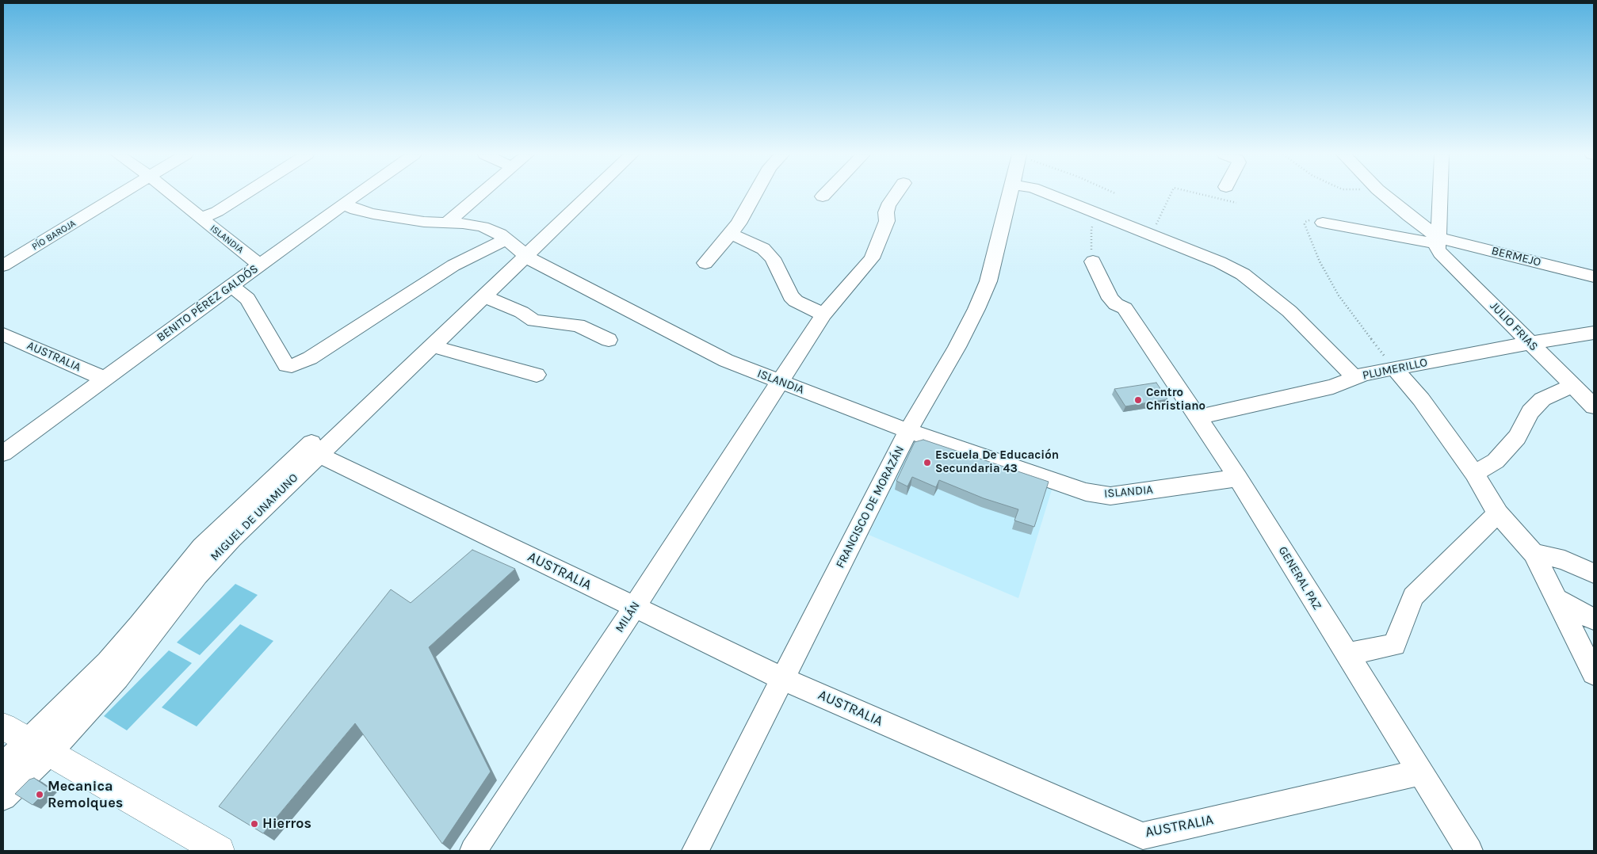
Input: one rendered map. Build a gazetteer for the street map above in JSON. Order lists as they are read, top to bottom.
{
  "streets": {
    "street": [
      "PÍO BAROJA",
      "ISLANDIA",
      "BERMEJO",
      "BENITO PÉREZ GALDÓS",
      "JULIO FRIAS",
      "AUSTRALIA",
      "PLUMERILLO",
      "FRANCISCO DE MORAZÁN",
      "MIGUEL DE UNAMUNO",
      "GENERAL PAZ",
      "MILÁN"
    ]
  },
  "crossings": [
    ["ISLANDIA", "BENITO PÉREZ GALDÓS"],
    ["ISLANDIA", "FRANCISCO DE MORAZÁN"],
    ["ISLANDIA", "MIGUEL DE UNAMUNO"],
    ["ISLANDIA", "GENERAL PAZ"],
    ["ISLANDIA", "MILÁN"],
    ["BERMEJO", "JULIO FRIAS"],
    ["BENITO PÉREZ GALDÓS", "AUSTRALIA"],
    ["JULIO FRIAS", "PLUMERILLO"],
    ["AUSTRALIA", "FRANCISCO DE MORAZÁN"],
    ["AUSTRALIA", "MIGUEL DE UNAMUNO"],
    ["AUSTRALIA", "GENERAL PAZ"],
    ["AUSTRALIA", "MILÁN"],
    ["PLUMERILLO", "GENERAL PAZ"]
  ],
  "places": [
    "Centro Christiano",
    "Escuela De Educación Secundaria 43",
    "Mecanica Remolques",
    "Hierros"
  ]
}
